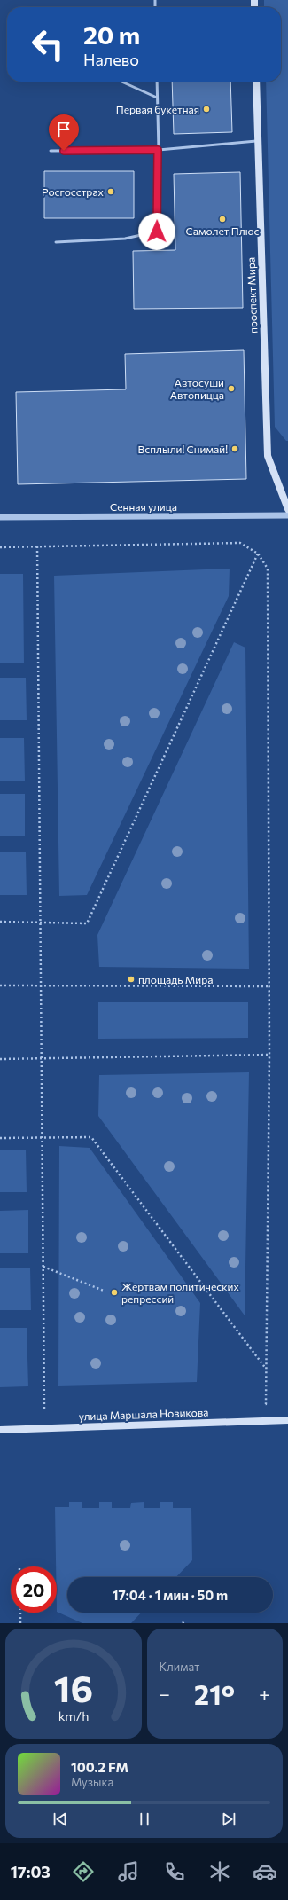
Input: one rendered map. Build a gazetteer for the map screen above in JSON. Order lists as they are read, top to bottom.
{
  "streets": {
    "main road": ["проспект Мира", "улица Маршала Новикова"],
    "street": ["Сенная улица"]
  },
  "places": [
    "Первая букетная",
    "Росгосстрах",
    "Самолет Плюс",
    "Автосуши Автопицца",
    "Всплыли! Снимай!",
    "площадь Мира",
    "Жертвам политических репрессий"
  ],
  "page": {
    "turn": ["20 m", "Налево"],
    "limit": "20",
    "trip": "17:04 · 1 мин · 50 m",
    "tile": "Климат",
    "heat": ["−", "21°", "+"],
    "song": ["100.2 FM", "Музыка"],
    "tabs": "17:03",
    "gauge": ["16", "km/h"]
  }
}
